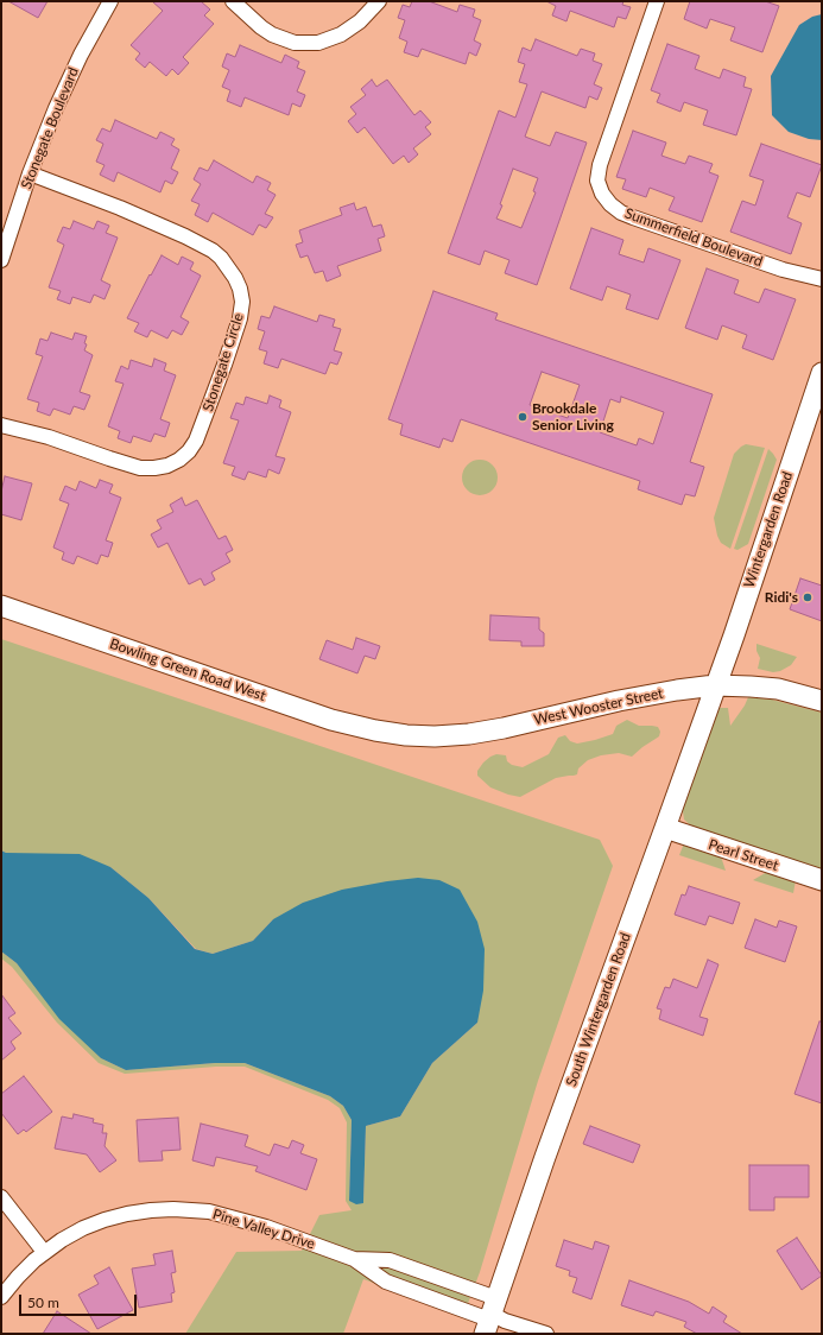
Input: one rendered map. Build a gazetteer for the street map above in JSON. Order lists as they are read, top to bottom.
{
  "streets": {
    "street": [
      "Stonegate Boulevard",
      "Summerfield Boulevard",
      "Stonegate Circle",
      "Wintergarden Road",
      "Bowling Green Road West",
      "West Wooster Street",
      "Pearl Street",
      "South Wintergarden Road",
      "Pine Valley Drive"
    ]
  },
  "crossings": [
    ["Stonegate Boulevard", "Stonegate Circle"],
    ["Wintergarden Road", "West Wooster Street"],
    ["Wintergarden Road", "South Wintergarden Road"],
    ["Bowling Green Road West", "West Wooster Street"],
    ["West Wooster Street", "South Wintergarden Road"],
    ["Pearl Street", "South Wintergarden Road"],
    ["South Wintergarden Road", "Pine Valley Drive"]
  ],
  "places": ["Brookdale Senior Living", "Ridi's"],
  "scale_bar": "50 m"
}
